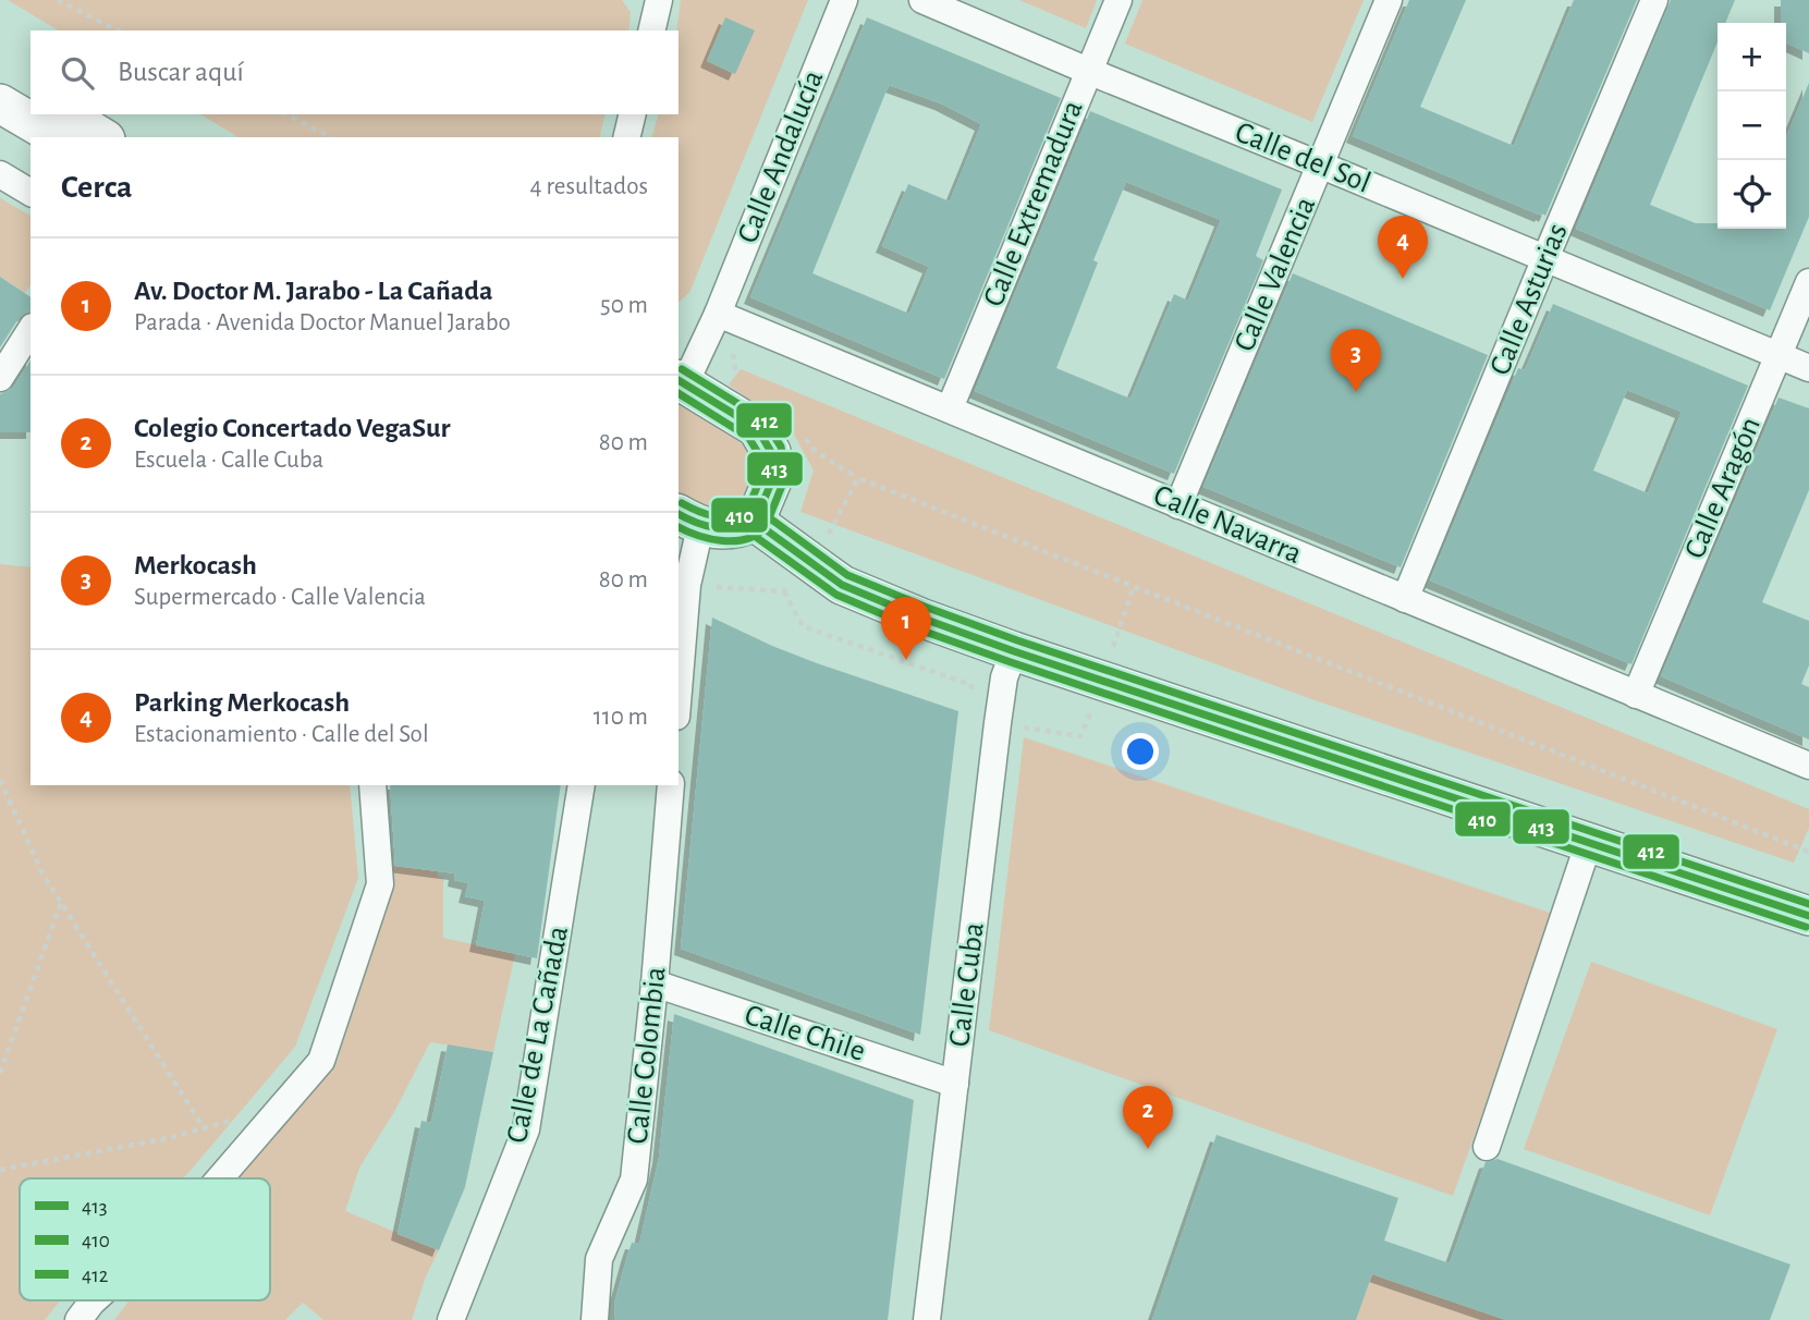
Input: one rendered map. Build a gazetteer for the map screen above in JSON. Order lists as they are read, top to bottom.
{
  "streets": {
    "street": [
      "Calle Andalucía",
      "Calle del Sol",
      "Calle Extremadura",
      "Calle Valencia",
      "Calle Asturias",
      "Calle Aragón",
      "Calle Navarra",
      "Calle Cuba",
      "Calle Chile",
      "Calle de La Cañada",
      "Calle Colombia"
    ]
  },
  "crossings": [
    ["Calle Andalucía", "Calle Navarra"],
    ["Calle del Sol", "Calle Extremadura"],
    ["Calle del Sol", "Calle Valencia"],
    ["Calle del Sol", "Calle Asturias"],
    ["Calle del Sol", "Calle Aragón"],
    ["Calle Extremadura", "Calle Navarra"],
    ["Calle Valencia", "Calle Navarra"],
    ["Calle Asturias", "Calle Navarra"],
    ["Calle Aragón", "Calle Navarra"],
    ["Calle Cuba", "Calle Chile"],
    ["Calle Chile", "Calle Colombia"]
  ],
  "lines": ["transit line 412", "transit line 413", "transit line 410"],
  "legend": ["413", "410", "412"],
  "page": {
    "map_buttons": ["+", "−"],
    "search": "Buscar aquí",
    "heading": ["Cerca", "4 resultados"],
    "pins": [
      "4",
      "3",
      "1",
      "2"
    ],
    "list": [
      {
        "mark": "1",
        "name": "Av. Doctor M. Jarabo - La Cañada",
        "note": "Parada · Avenida Doctor Manuel Jarabo",
        "value": "50 m"
      },
      {
        "mark": "2",
        "name": "Colegio Concertado VegaSur",
        "note": "Escuela · Calle Cuba",
        "value": "80 m"
      },
      {
        "mark": "3",
        "name": "Merkocash",
        "note": "Supermercado · Calle Valencia",
        "value": "80 m"
      },
      {
        "mark": "4",
        "name": "Parking Merkocash",
        "note": "Estacionamiento · Calle del Sol",
        "value": "110 m"
      }
    ]
  }
}
